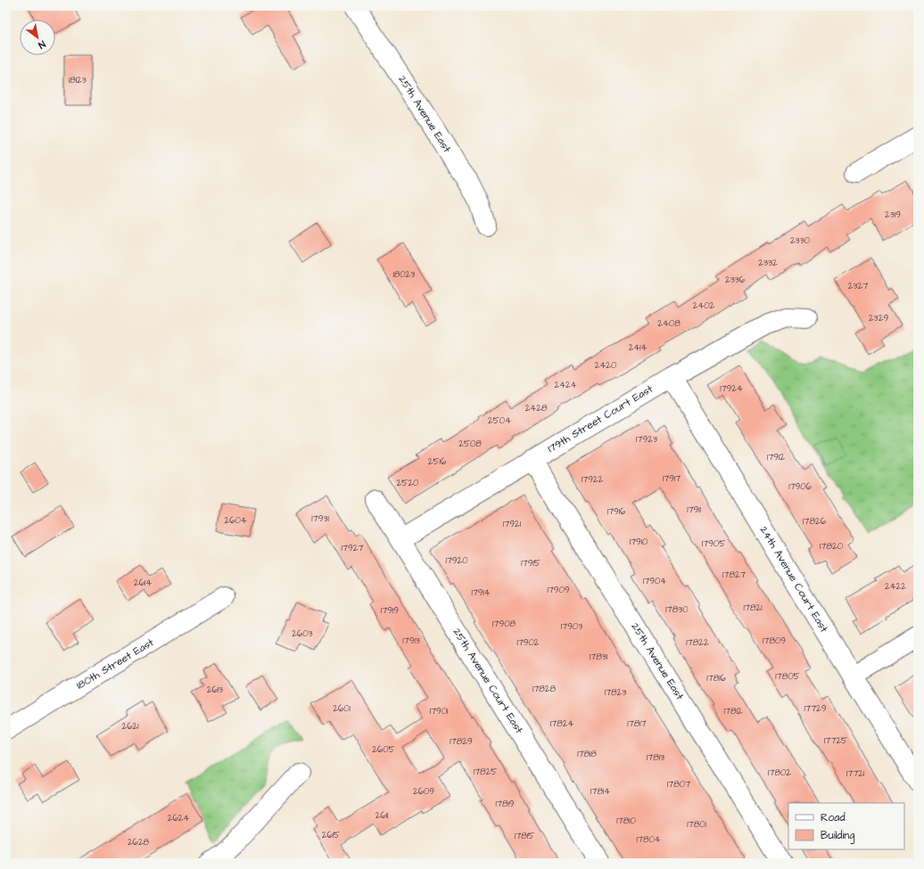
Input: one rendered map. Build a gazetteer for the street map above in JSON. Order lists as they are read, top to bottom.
{
  "streets": {
    "street": [
      "25th Avenue East",
      "179th Street Court East",
      "24th Avenue Court East",
      "180th Street East",
      "25th Avenue Court East"
    ]
  },
  "crossings": [
    ["25th Avenue East", "179th Street Court East"],
    ["179th Street Court East", "24th Avenue Court East"],
    ["179th Street Court East", "25th Avenue Court East"]
  ],
  "house_numbers": [
    "18123",
    "2319",
    "2330",
    "2332",
    "18023",
    "2336",
    "2327",
    "2402",
    "2329",
    "2408",
    "2414",
    "2420",
    "2424",
    "17924",
    "2428",
    "2504",
    "17923",
    "2508",
    "17912",
    "2516",
    "17917",
    "17922",
    "2520",
    "17906",
    "17911",
    "17916",
    "17931",
    "2604",
    "17826",
    "17921",
    "17910",
    "17905",
    "17820",
    "17927",
    "17920",
    "17915",
    "17827",
    "17904",
    "2614",
    "2422",
    "17909",
    "17914",
    "17821",
    "17830",
    "17919",
    "17908",
    "17903",
    "2603",
    "17913",
    "17809",
    "17902",
    "17822",
    "17831",
    "17805",
    "17816",
    "17828",
    "2613",
    "17823",
    "2601",
    "17729",
    "17901",
    "17812",
    "17824",
    "17817",
    "2621",
    "17725",
    "17829",
    "2605",
    "17818",
    "17813",
    "17825",
    "17802",
    "17721",
    "17807",
    "2609",
    "17814",
    "17819",
    "2611",
    "2624",
    "17810",
    "17801",
    "2615",
    "17815",
    "17804",
    "2628"
  ],
  "legend": ["Road", "Building"],
  "north": "bottom right"
}
